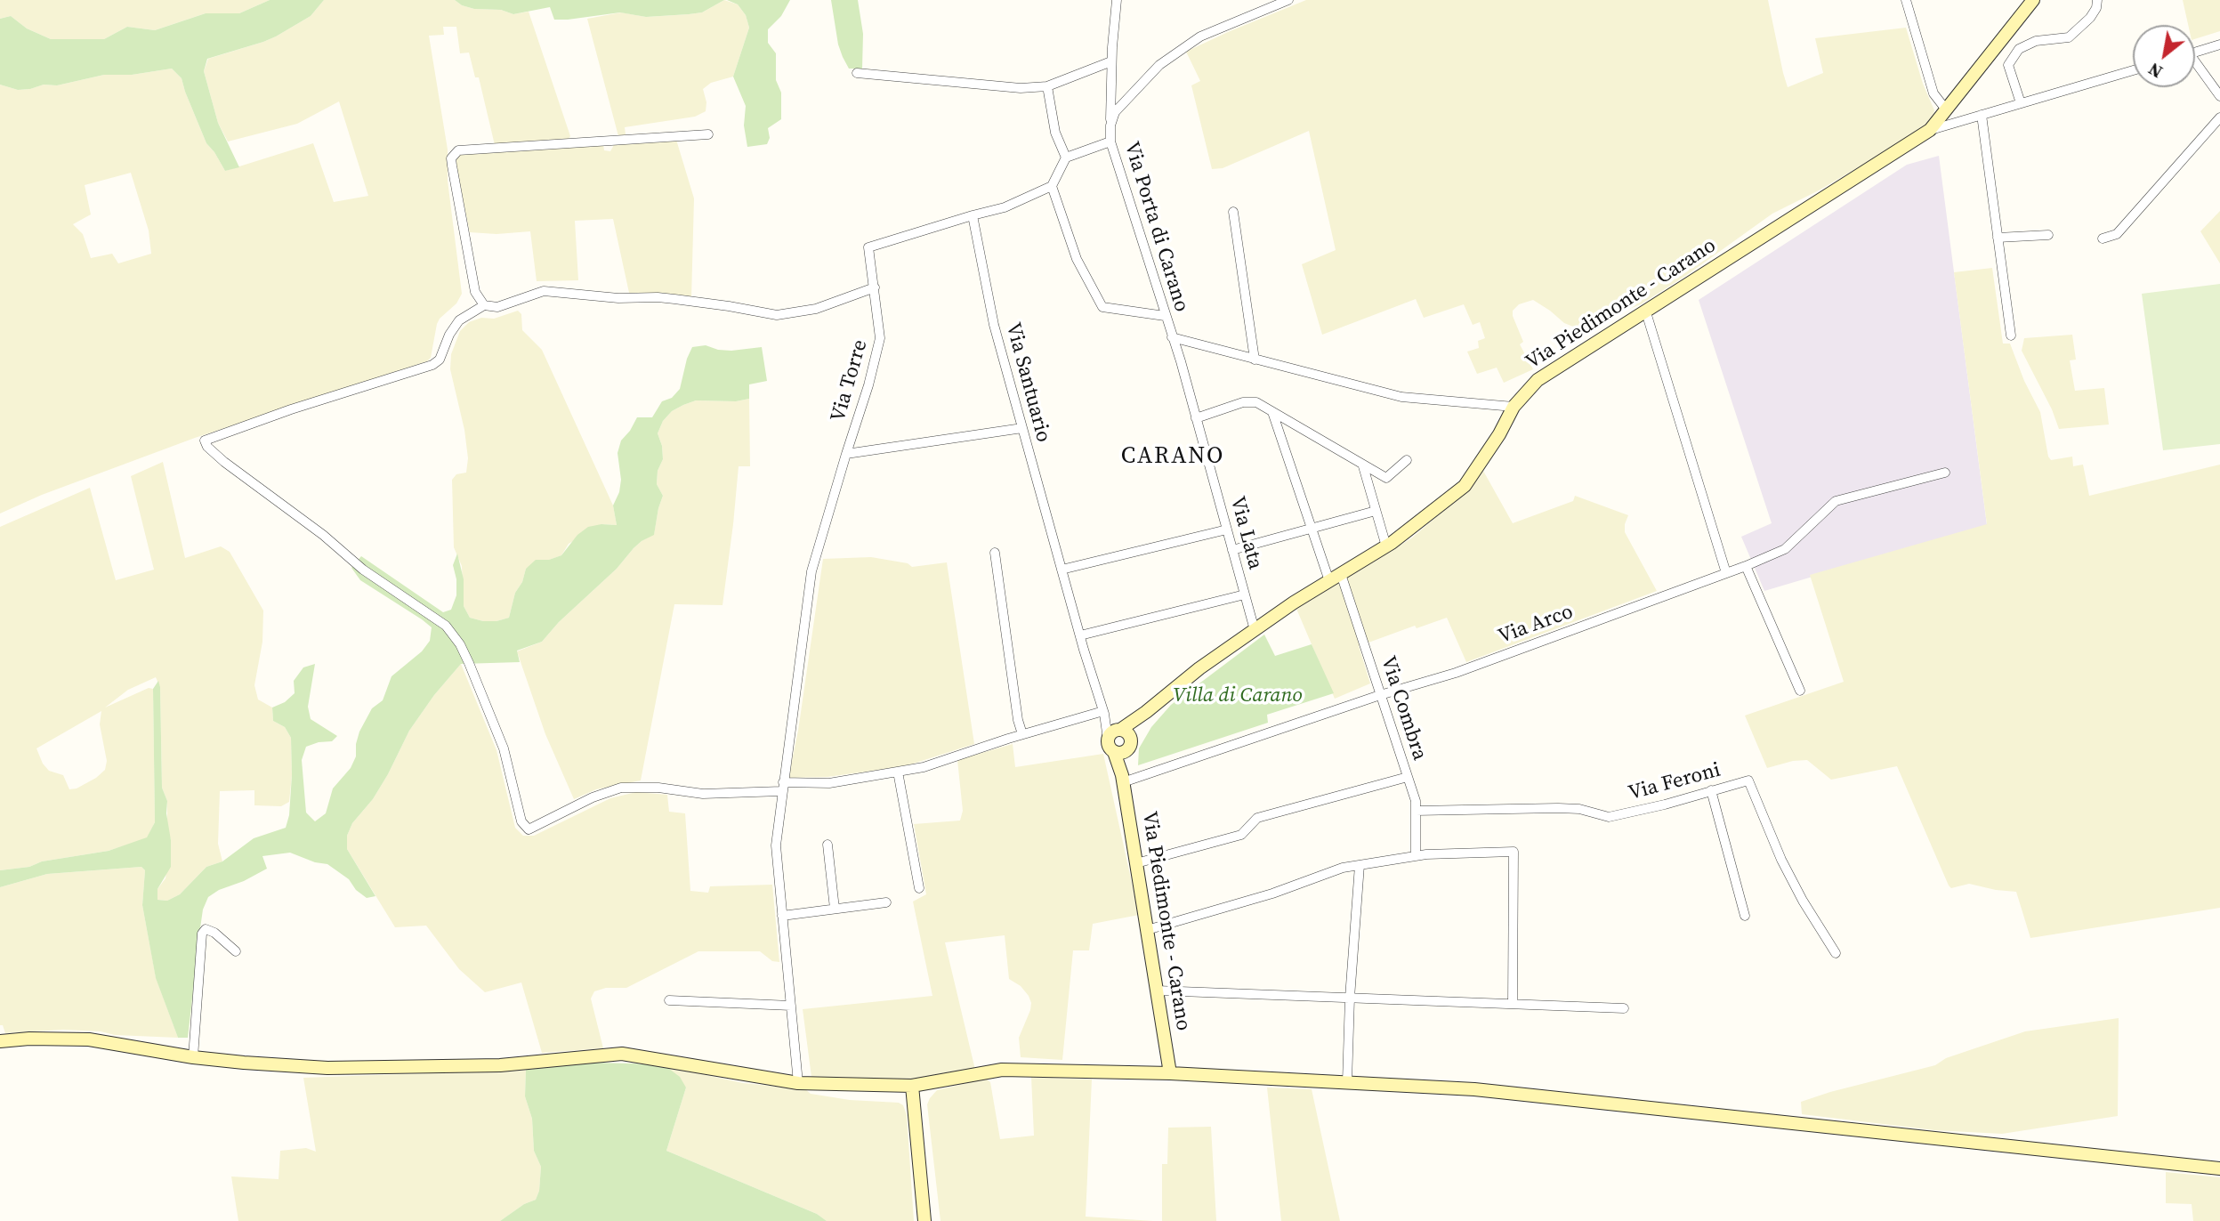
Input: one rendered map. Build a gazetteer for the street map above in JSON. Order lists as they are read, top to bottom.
{
  "streets": {
    "street": [
      "Via Porta di Carano",
      "Via Piedimonte - Carano",
      "Via Torre",
      "Via Santuario",
      "Via Lata",
      "Via Arco",
      "Via Combra",
      "Via Feroni"
    ]
  },
  "crossings": [
    ["Via Porta di Carano", "Via Lata"],
    ["Via Piedimonte - Carano", "Via Santuario"],
    ["Via Piedimonte - Carano", "Via Lata"],
    ["Via Piedimonte - Carano", "Via Arco"],
    ["Via Piedimonte - Carano", "Via Combra"],
    ["Via Torre", "Via Santuario"],
    ["Via Arco", "Via Combra"],
    ["Via Combra", "Via Feroni"]
  ],
  "districts": ["CARANO"],
  "parks": ["Villa di Carano"],
  "north": "bottom left"
}
